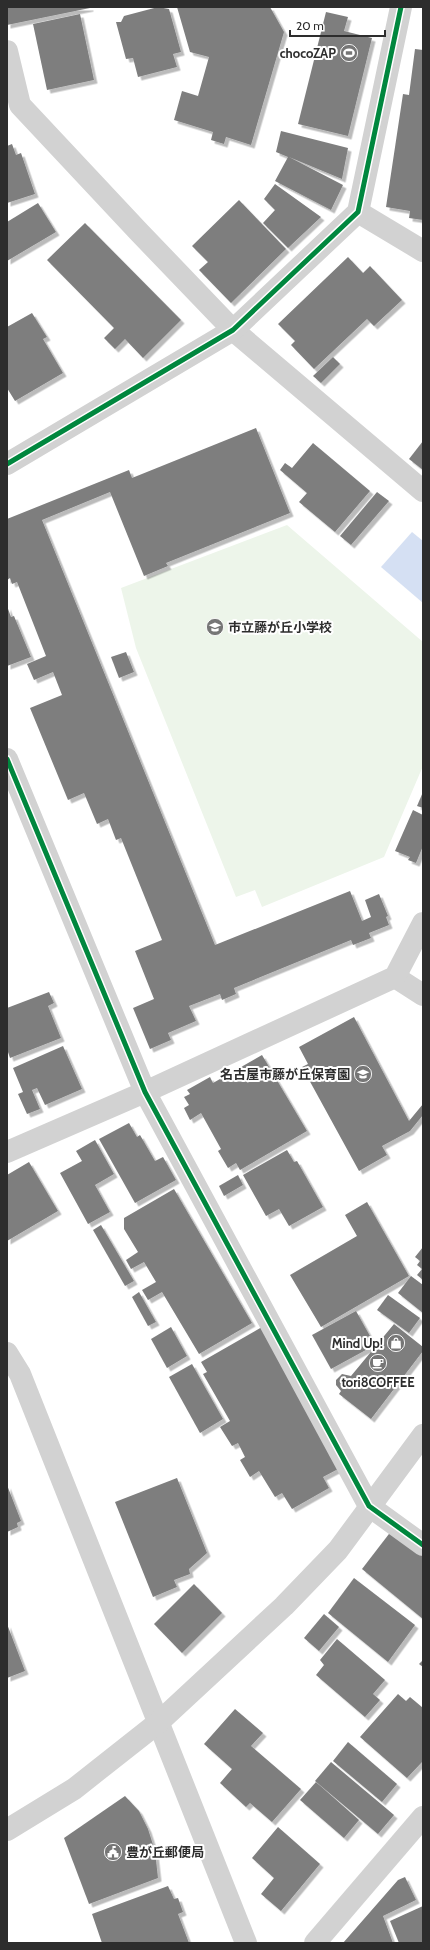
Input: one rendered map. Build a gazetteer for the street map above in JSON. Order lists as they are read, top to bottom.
{
  "places": {
    "sports": ["chocoZAP"],
    "school or university": ["市立藤が丘小学校", "名古屋市藤が丘保育園"],
    "shop": ["Mind Up!"],
    "cafe": ["tori8COFFEE"],
    "public building": ["豊が丘郵便局"]
  },
  "scale_bar": "20 m"
}
